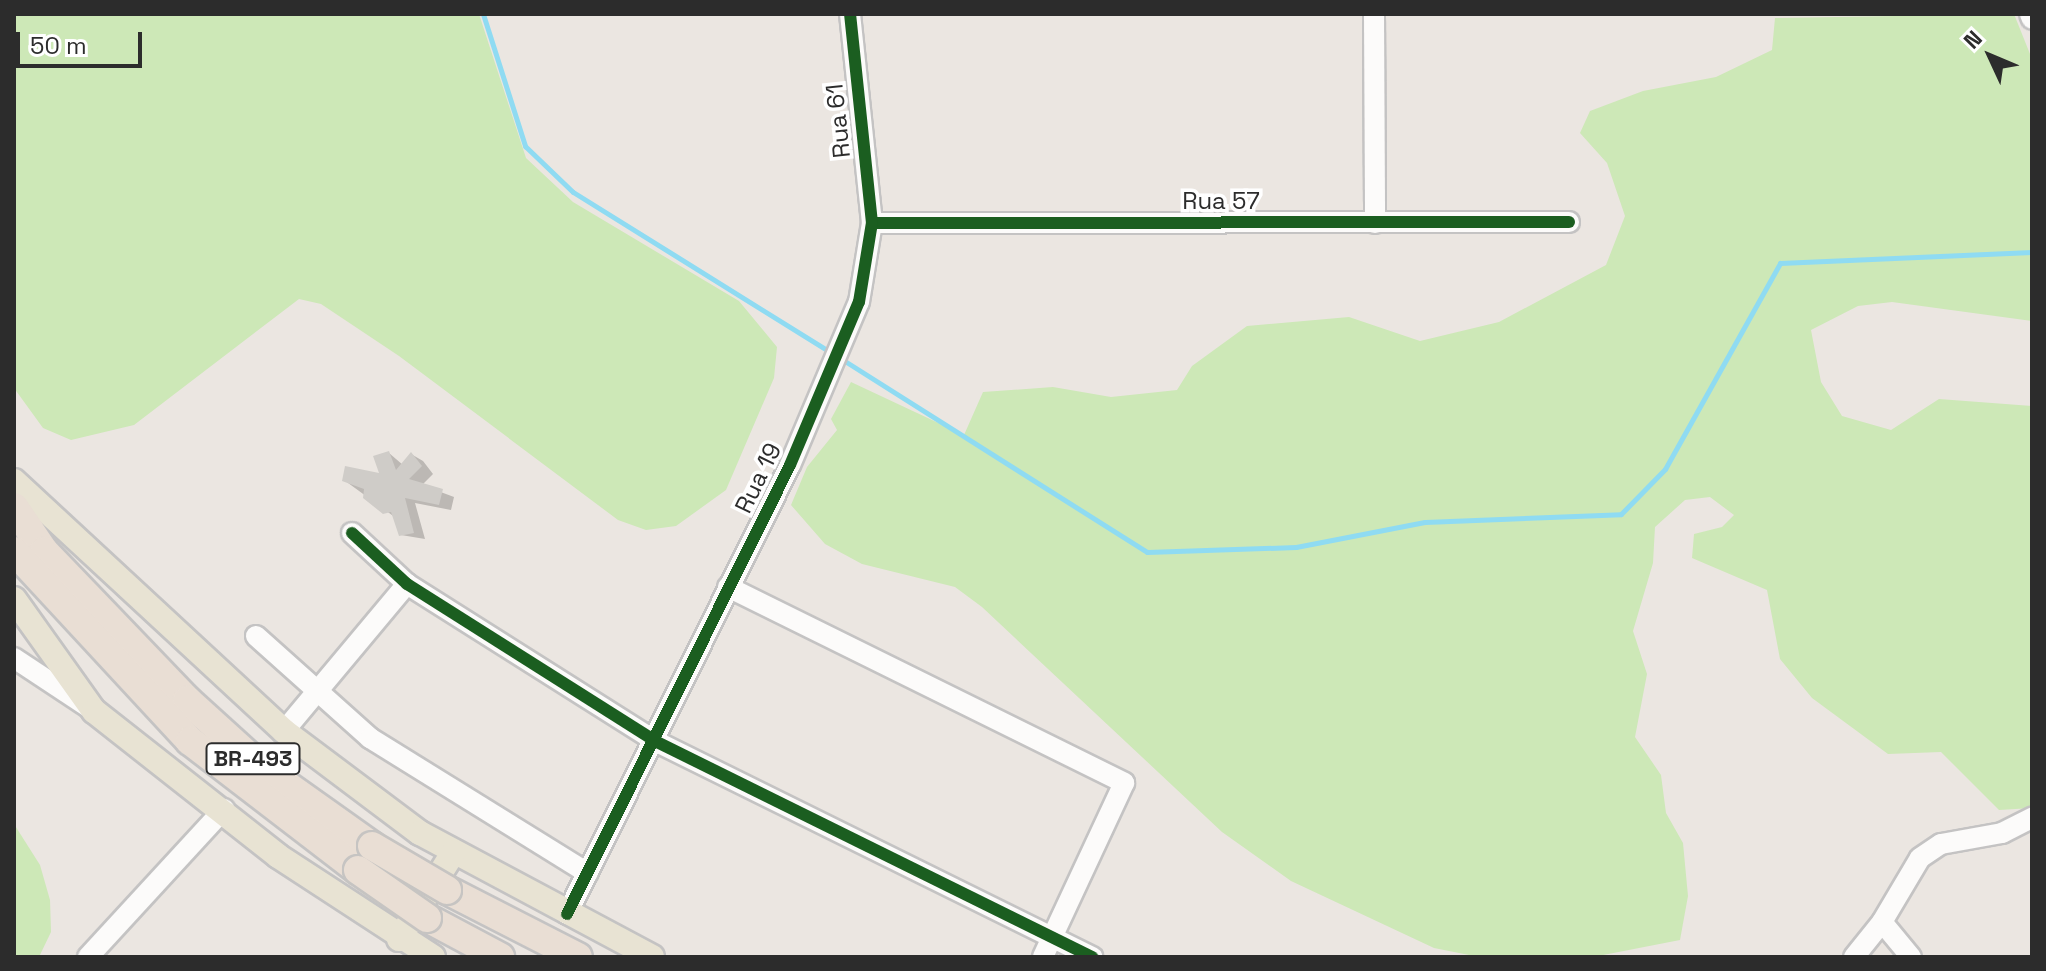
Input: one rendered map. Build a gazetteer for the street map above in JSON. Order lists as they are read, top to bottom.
{
  "streets": {
    "highway": ["BR-493"],
    "street": ["Rua 61", "Rua 57", "Rua 19"]
  },
  "crossings": [
    ["Rua 61", "Rua 57"],
    ["Rua 61", "Rua 19"],
    ["Rua 57", "Rua 19"]
  ],
  "scale_bar": "50 m",
  "north": "top left"
}
